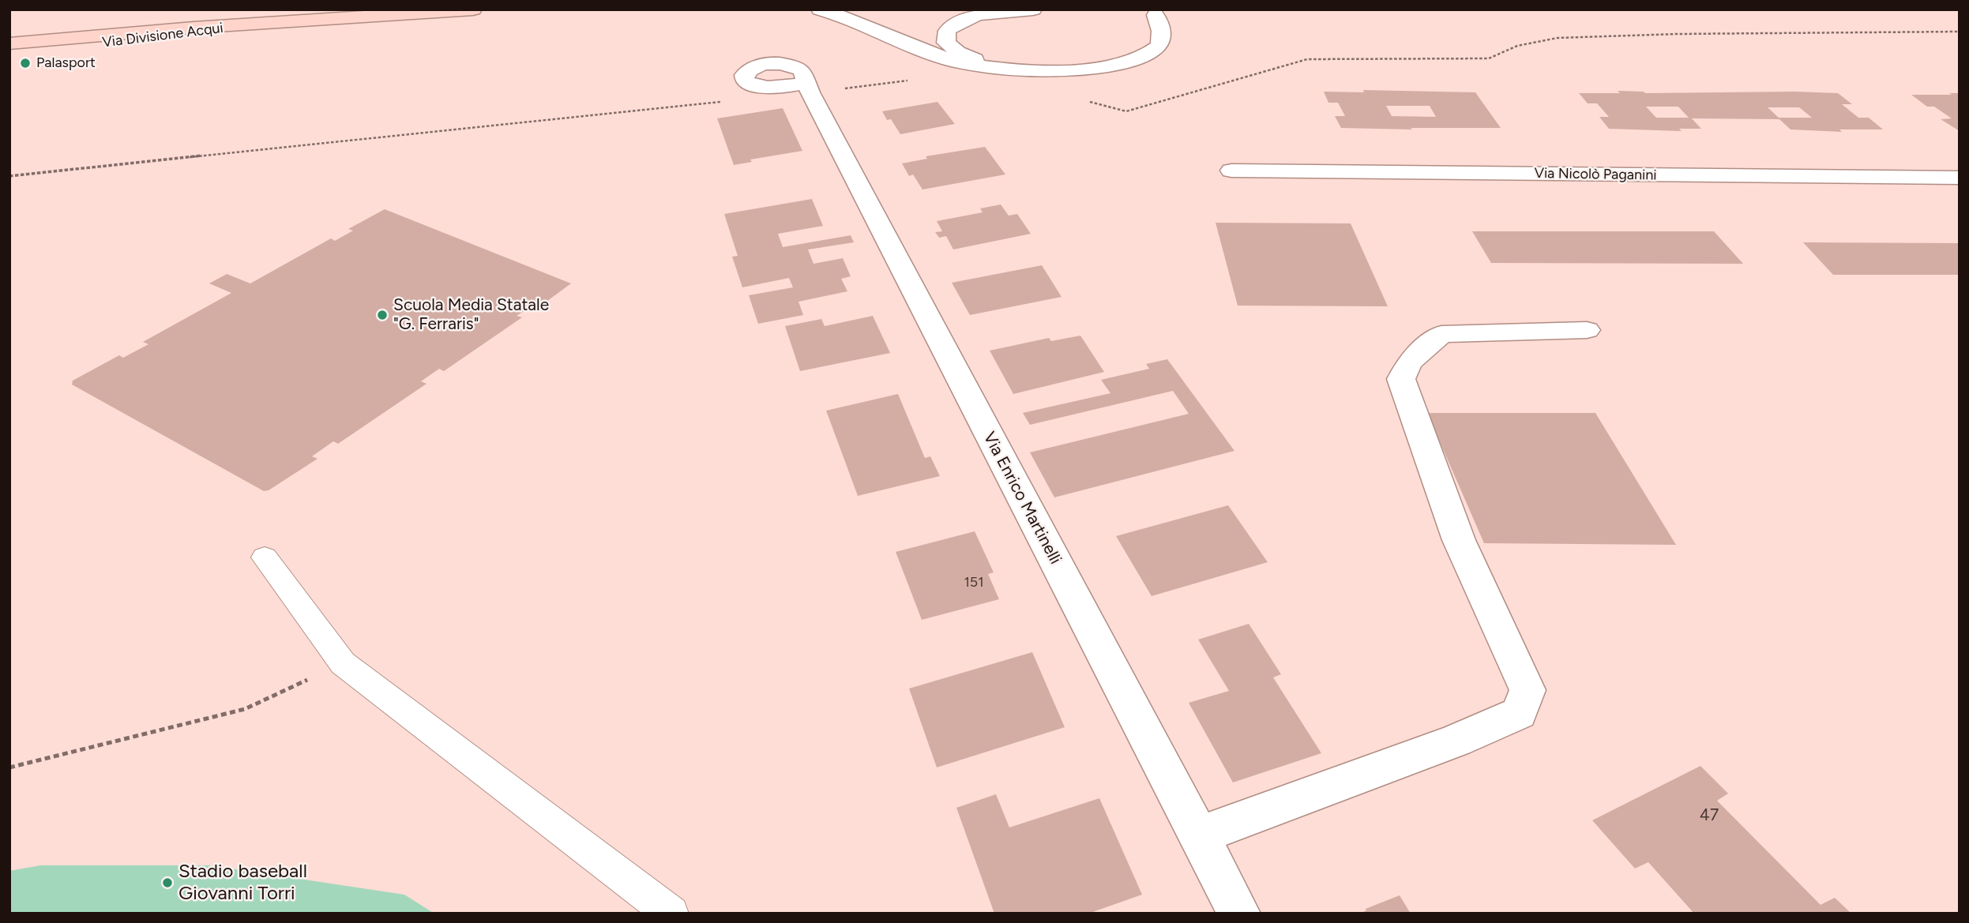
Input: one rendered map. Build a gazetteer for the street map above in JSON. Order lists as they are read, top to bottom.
{
  "streets": {
    "main road": ["Via Divisione Acqui"],
    "street": ["Via Nicolò Paganini", "Via Enrico Martinelli"]
  },
  "places": ["Palasport", "Scuola Media Statale \"G. Ferraris\"", "Stadio baseball Giovanni Torri"],
  "house_numbers": ["151", "47"]
}
